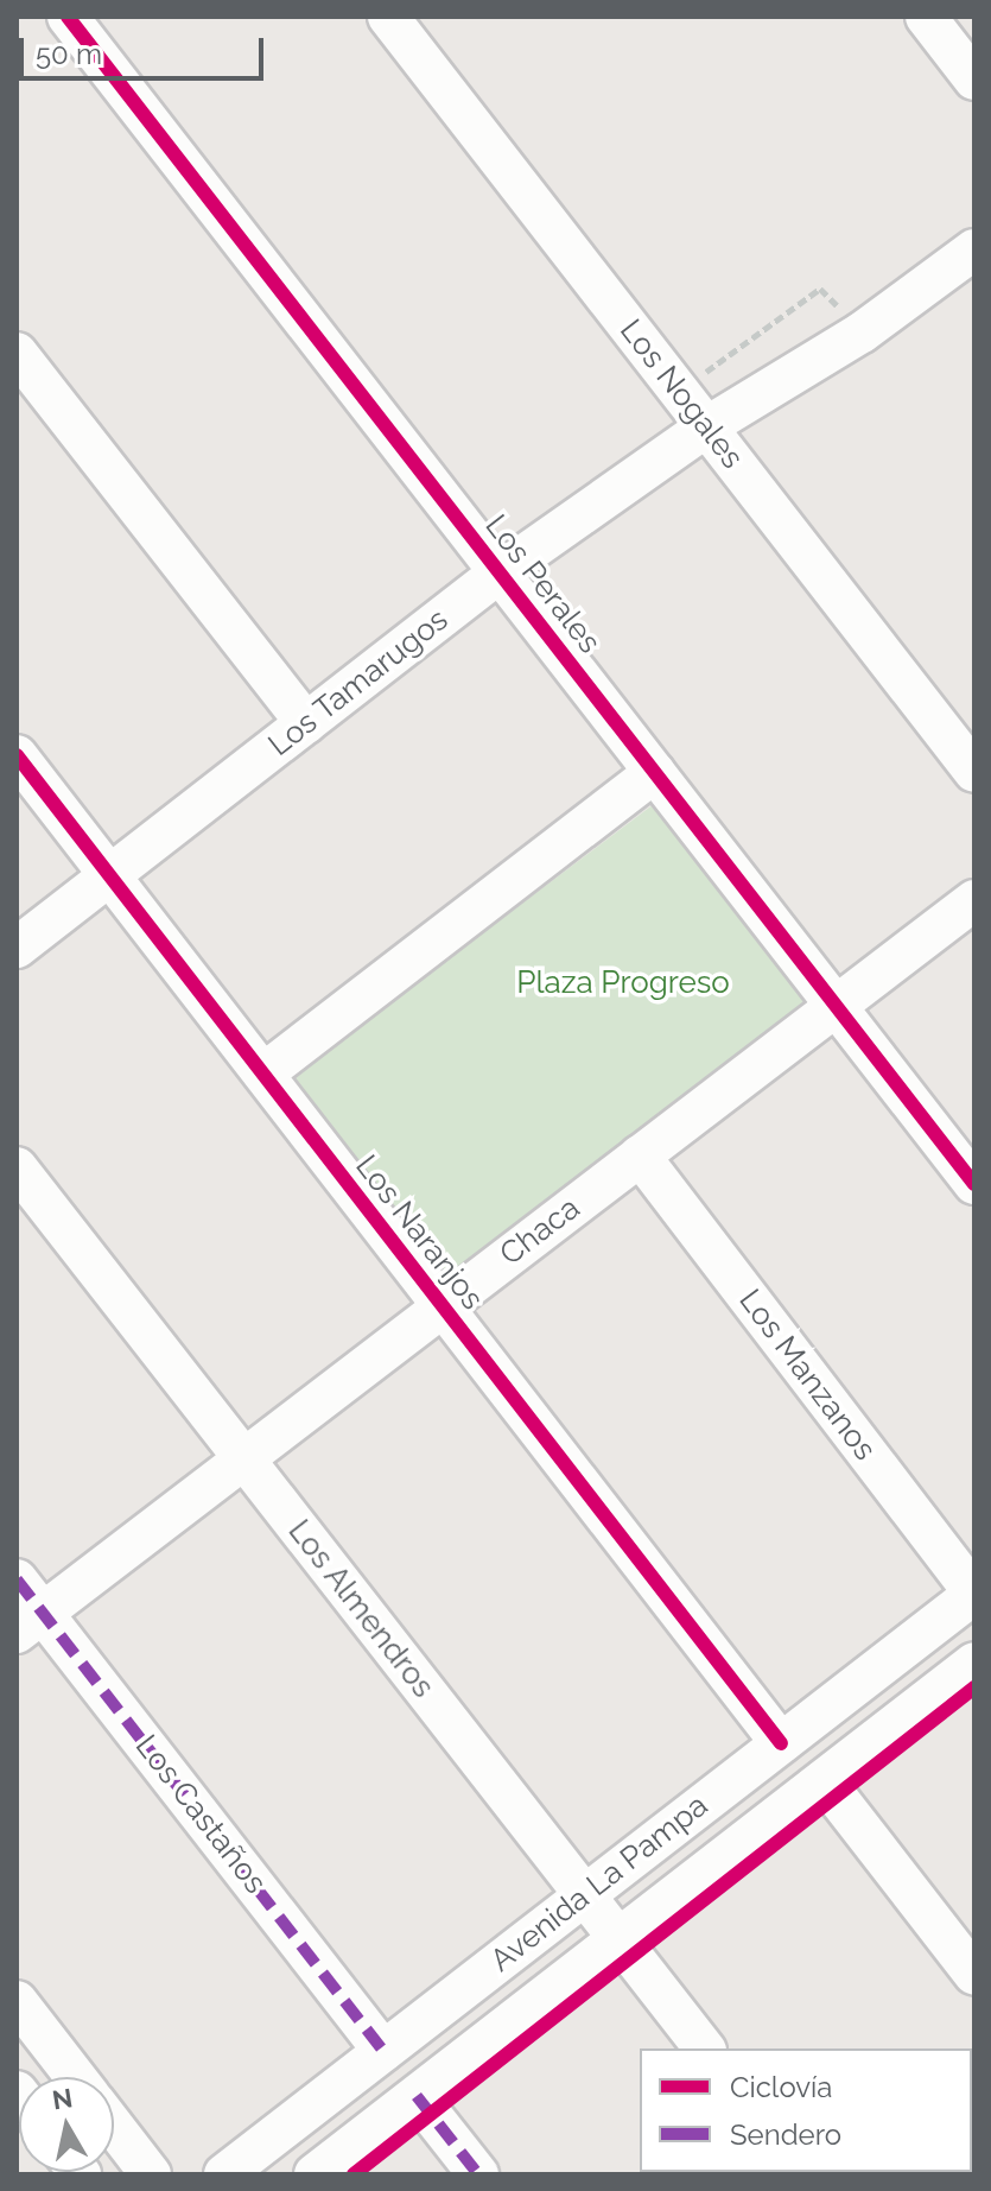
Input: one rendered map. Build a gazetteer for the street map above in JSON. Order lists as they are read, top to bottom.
{
  "streets": {
    "street": [
      "Los Nogales",
      "Los Perales",
      "Los Tamarugos",
      "Chaca",
      "Los Naranjos",
      "Los Manzanos",
      "Los Almendros",
      "Los Castaños",
      "Avenida La Pampa"
    ]
  },
  "crossings": [
    ["Los Nogales", "Los Tamarugos"],
    ["Los Perales", "Los Tamarugos"],
    ["Los Perales", "Chaca"],
    ["Los Tamarugos", "Los Naranjos"],
    ["Chaca", "Los Naranjos"],
    ["Chaca", "Los Manzanos"],
    ["Chaca", "Los Almendros"],
    ["Chaca", "Los Castaños"],
    ["Los Naranjos", "Avenida La Pampa"],
    ["Los Manzanos", "Avenida La Pampa"],
    ["Los Almendros", "Avenida La Pampa"],
    ["Los Castaños", "Avenida La Pampa"]
  ],
  "parks": ["Plaza Progreso"],
  "legend": ["Ciclovía", "Sendero"],
  "scale_bar": "50 m",
  "north": "top"
}
